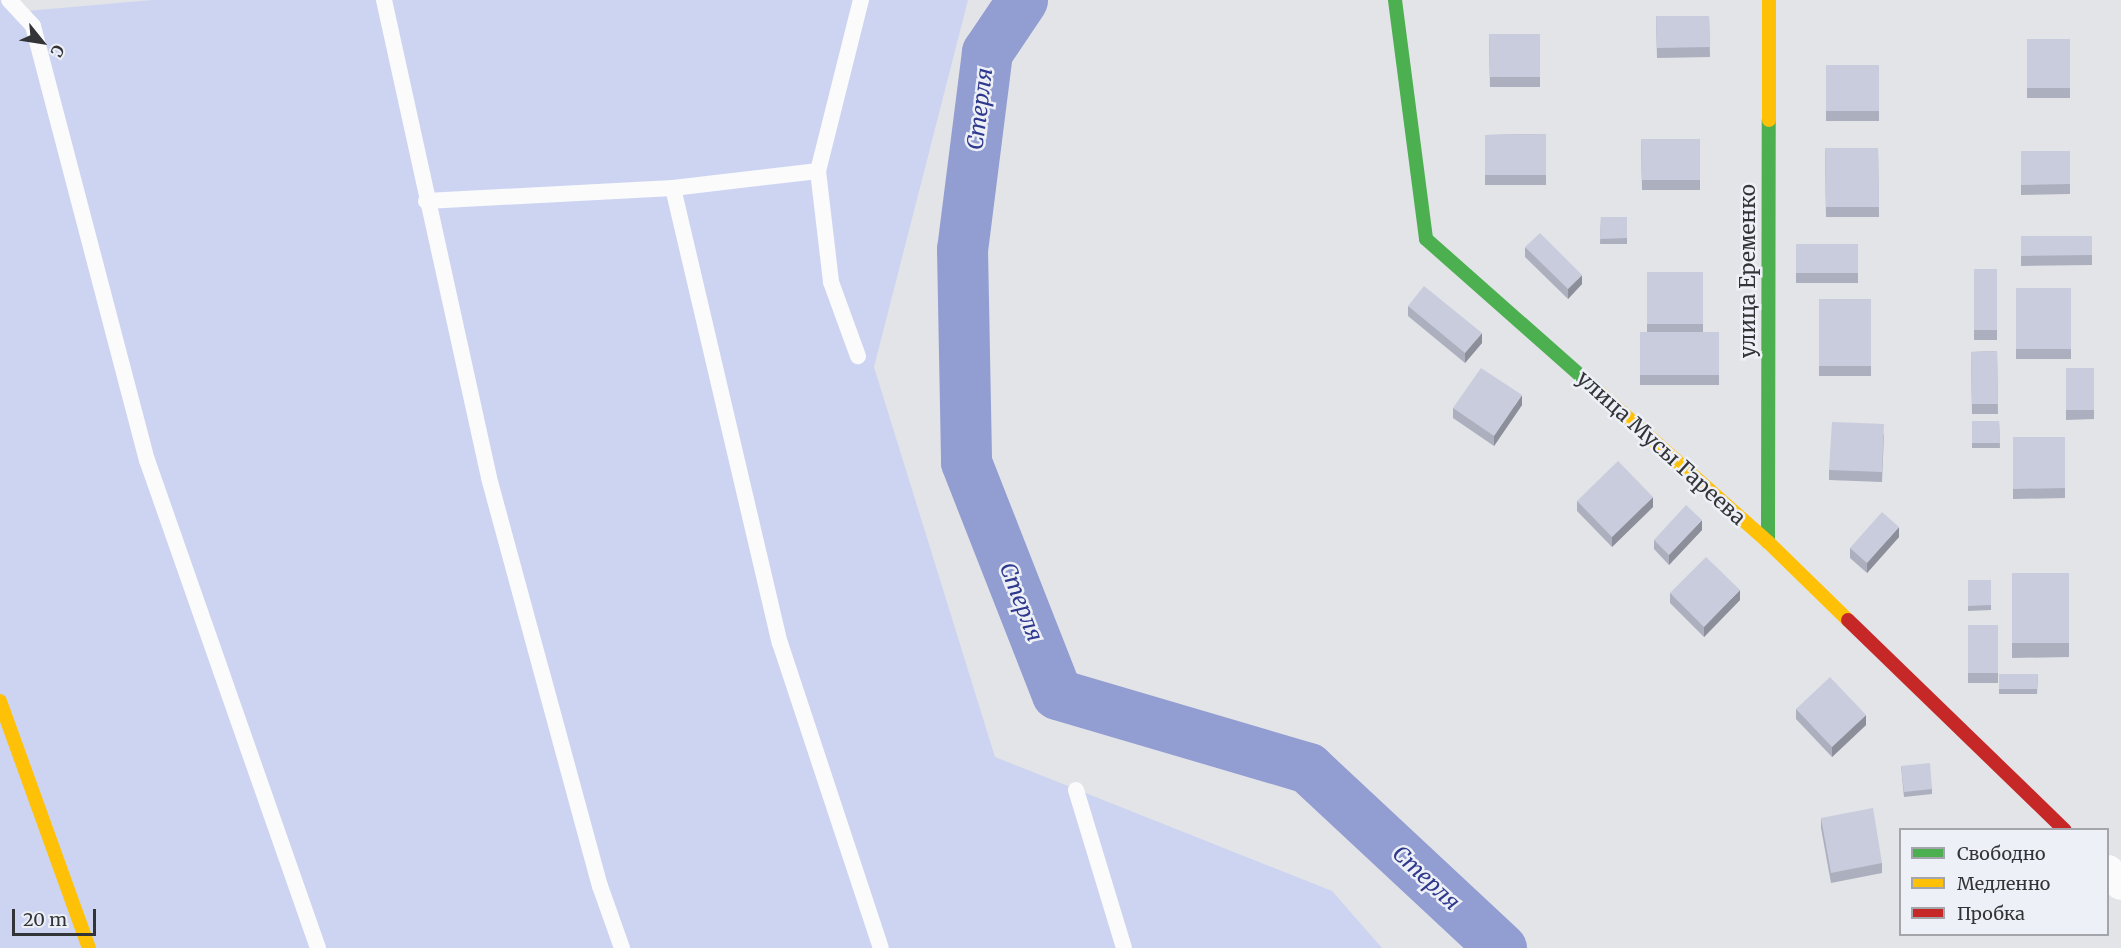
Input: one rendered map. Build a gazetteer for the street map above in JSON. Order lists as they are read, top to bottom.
{
  "streets": {
    "street": ["улица Еременко", "улица Мусы Гареева"]
  },
  "crossings": [
    ["улица Еременко", "улица Мусы Гареева"]
  ],
  "water": ["Стерля"],
  "legend": ["Свободно", "Медленно", "Пробка"],
  "scale_bar": "20 m",
  "north": "bottom right"
}
